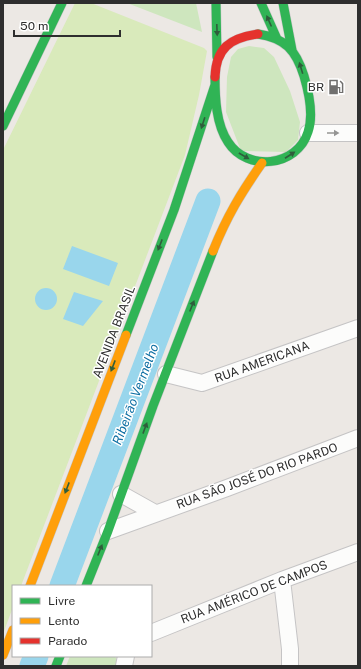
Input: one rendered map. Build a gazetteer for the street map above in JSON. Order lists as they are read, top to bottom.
{
  "streets": {
    "main road": ["AVENIDA BRASIL"],
    "street": ["RUA AMERICANA", "RUA SÃO JOSÉ DO RIO PARDO", "RUA AMÉRICO DE CAMPOS"]
  },
  "water": ["Ribeirão Vermelho"],
  "places": {
    "fuel station": ["BR"]
  },
  "legend": ["Livre", "Lento", "Parado"],
  "scale_bar": "50 m"
}
